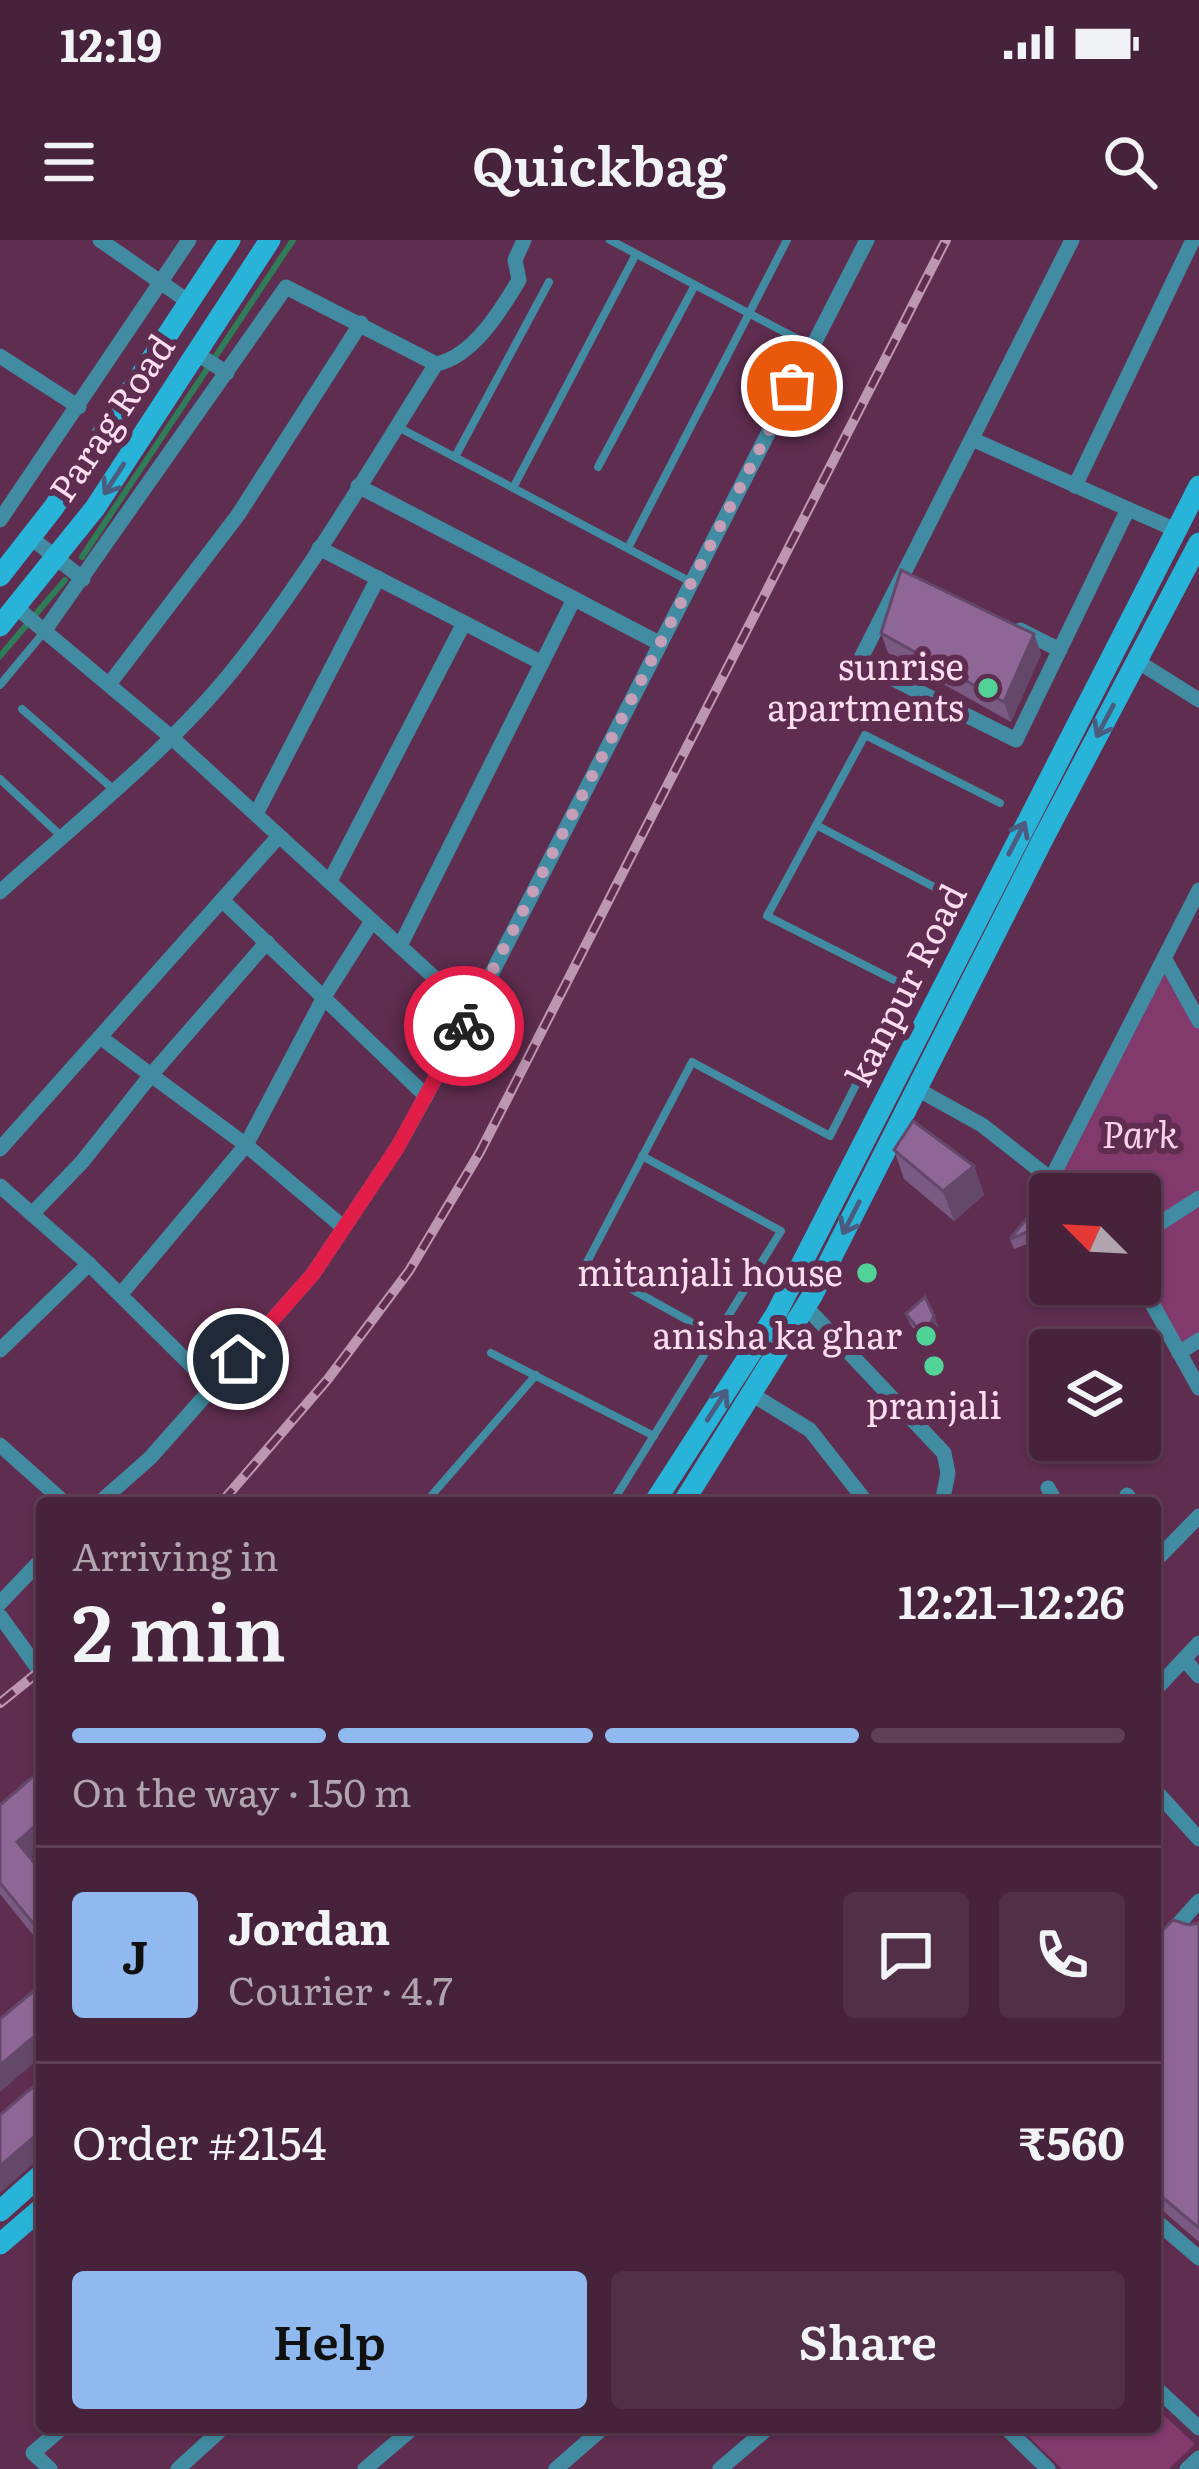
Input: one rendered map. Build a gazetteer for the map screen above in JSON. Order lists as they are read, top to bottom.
{
  "streets": {
    "street": ["Parag Road", "kanpur Road"]
  },
  "parks": ["Park"],
  "places": [
    "sunrise apartments",
    "mitanjali house",
    "anisha ka ghar",
    "pranjali"
  ],
  "north": "top left",
  "page": {
    "status": "12:19",
    "header": "Quickbag",
    "heading": ["2 min", "Arriving in", "12:21–12:26"],
    "panel": [
      "Jordan",
      "Courier · 4.7",
      "Order #2154",
      "₹560"
    ],
    "bar": "On the way · 150 m",
    "round": "J",
    "buttons": ["Help", "Share"]
  }
}
